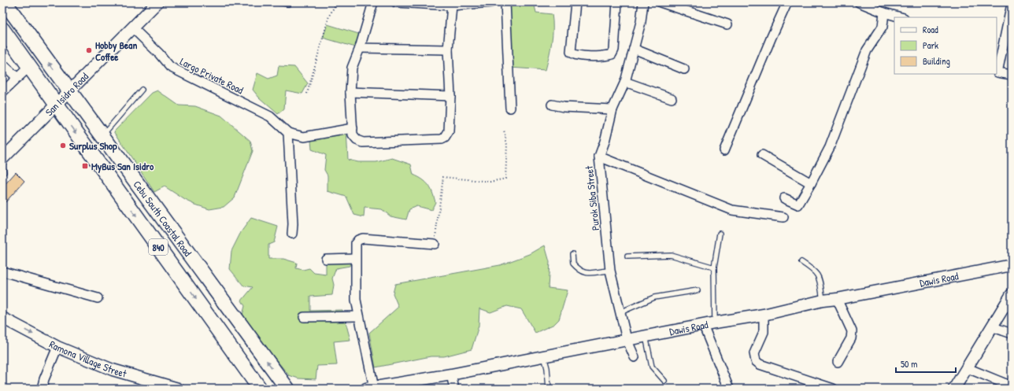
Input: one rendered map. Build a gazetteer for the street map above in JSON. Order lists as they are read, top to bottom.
{
  "streets": {
    "highway": ["Cebu South Coastal Road", "840"],
    "street": [
      "Largo Private Road",
      "San Isidro Road",
      "Purok Siba Street",
      "Dawis Road",
      "Ramona Village Street"
    ]
  },
  "crossings": [
    ["Largo Private Road", "San Isidro Road"],
    ["San Isidro Road", "Cebu South Coastal Road"],
    ["Purok Siba Street", "Dawis Road"]
  ],
  "places": {
    "other": ["Hobby Bean Coffee", "Surplus Shop"],
    "transit": ["MyBus San Isidro"]
  },
  "legend": ["Road", "Park", "Building"],
  "scale_bar": "50 m"
}
